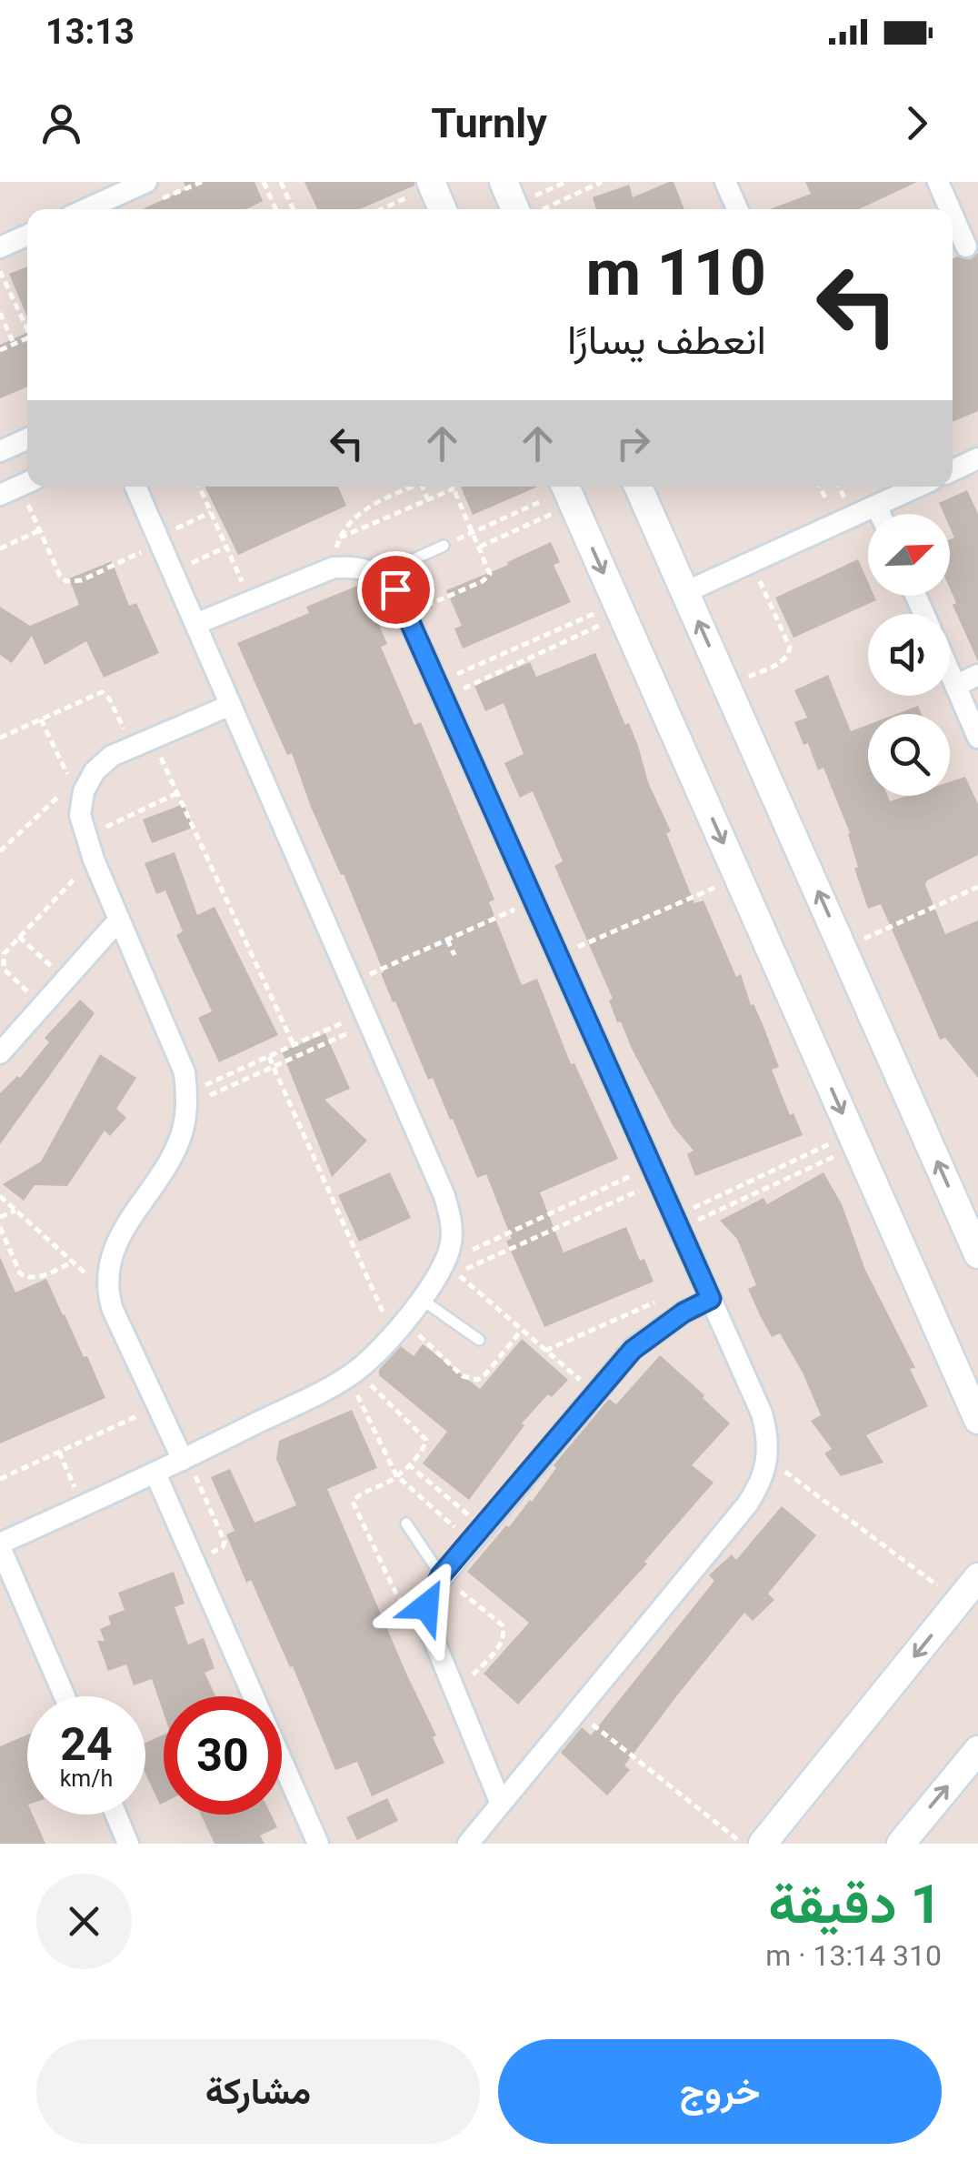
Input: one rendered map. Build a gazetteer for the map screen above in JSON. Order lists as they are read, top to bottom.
{
  "north": "top right",
  "page": {
    "status": "13:13",
    "header": "Turnly",
    "turn": ["110 m", "انعطف يسارًا"],
    "speed": "24 km/h",
    "limit": "30",
    "heading": ["1 دقيقة", "310 m · 13:14"],
    "buttons": ["خروج", "مشاركة"]
  }
}
